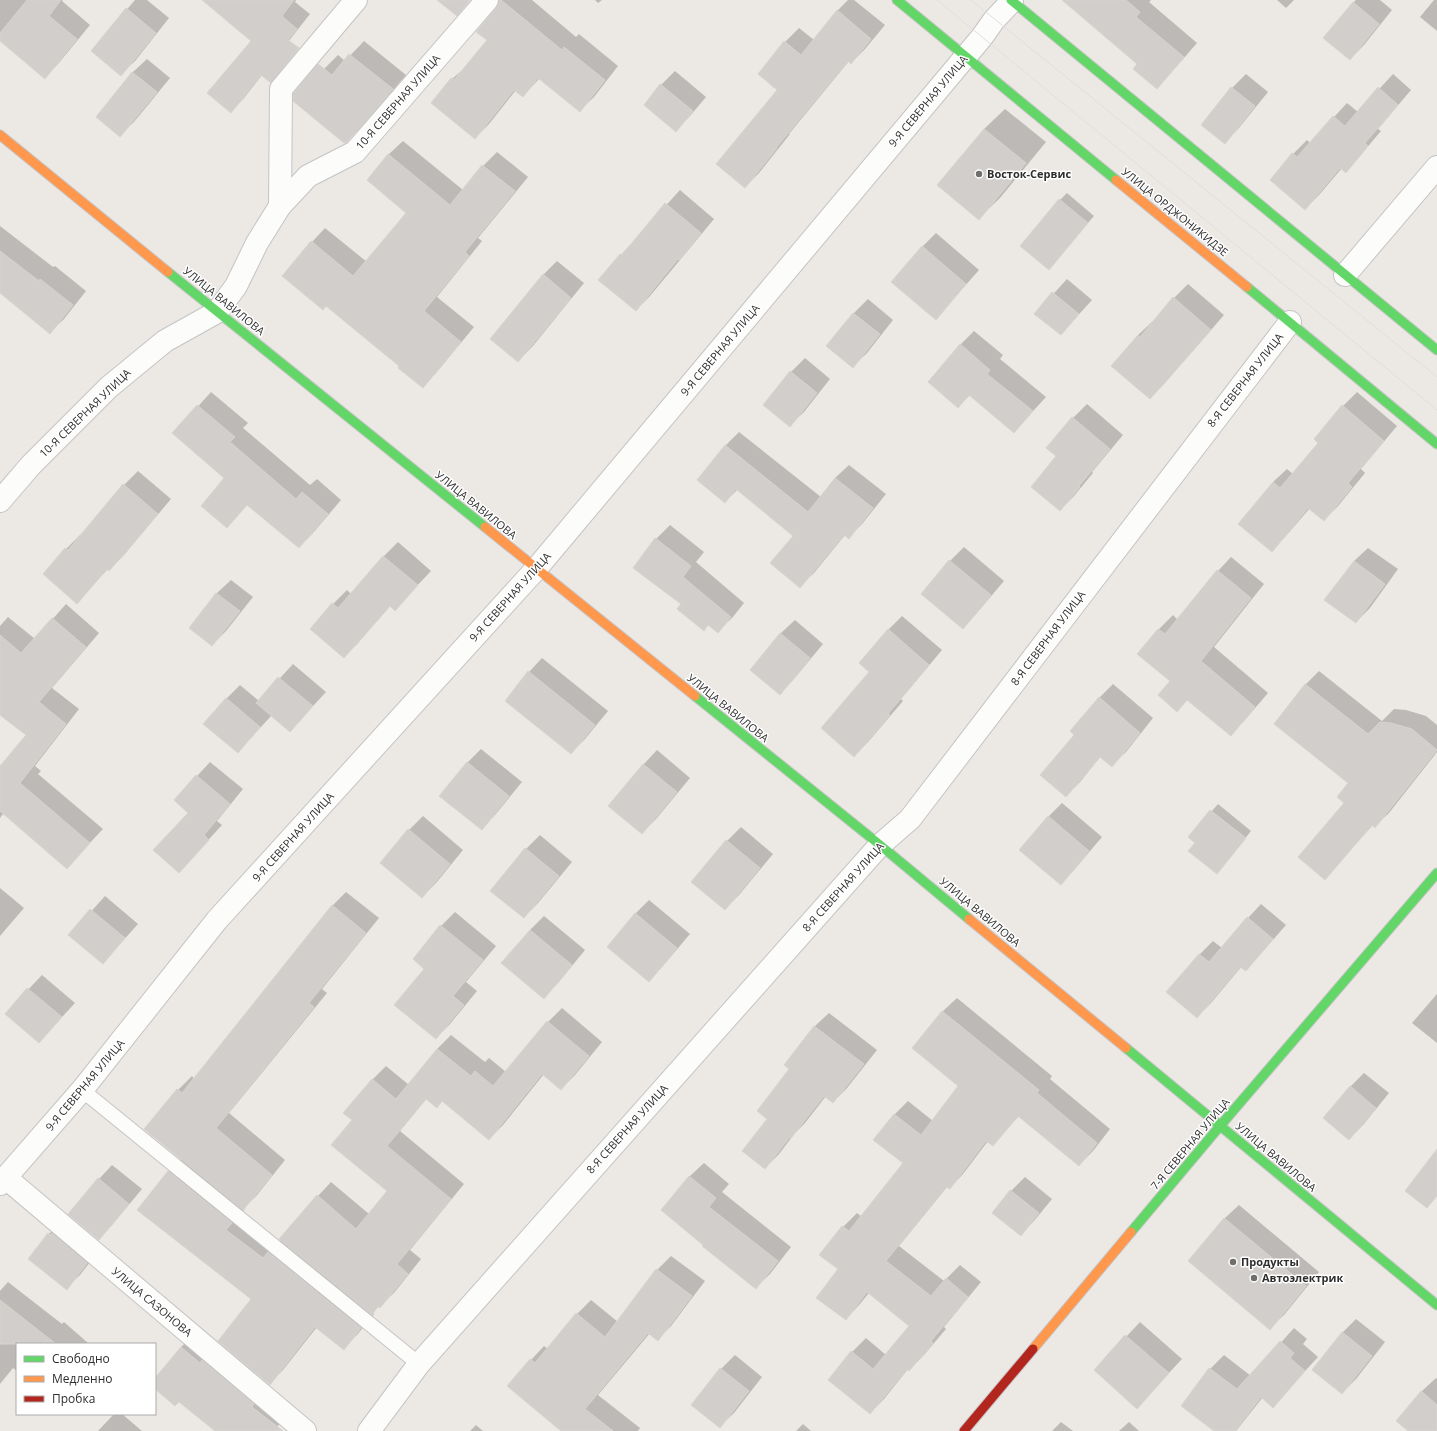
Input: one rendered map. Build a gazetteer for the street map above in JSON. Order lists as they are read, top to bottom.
{
  "streets": {
    "main road": ["УЛИЦА ОРДЖОНИКИДЗЕ", "УЛИЦА ВАВИЛОВА", "7-Я СЕВЕРНАЯ УЛИЦА"],
    "street": [
      "9-Я СЕВЕРНАЯ УЛИЦА",
      "10-Я СЕВЕРНАЯ УЛИЦА",
      "8-Я СЕВЕРНАЯ УЛИЦА",
      "УЛИЦА САЗОНОВА"
    ]
  },
  "crossings": [
    ["9-Я СЕВЕРНАЯ УЛИЦА", "УЛИЦА ОРДЖОНИКИДЗЕ"],
    ["9-Я СЕВЕРНАЯ УЛИЦА", "УЛИЦА ВАВИЛОВА"],
    ["9-Я СЕВЕРНАЯ УЛИЦА", "УЛИЦА САЗОНОВА"],
    ["10-Я СЕВЕРНАЯ УЛИЦА", "УЛИЦА ВАВИЛОВА"],
    ["УЛИЦА ОРДЖОНИКИДЗЕ", "8-Я СЕВЕРНАЯ УЛИЦА"],
    ["УЛИЦА ВАВИЛОВА", "8-Я СЕВЕРНАЯ УЛИЦА"],
    ["УЛИЦА ВАВИЛОВА", "7-Я СЕВЕРНАЯ УЛИЦА"]
  ],
  "places": ["Восток-Сервис", "Продукты", "Автоэлектрик"],
  "legend": ["Свободно", "Медленно", "Пробка"]
}
